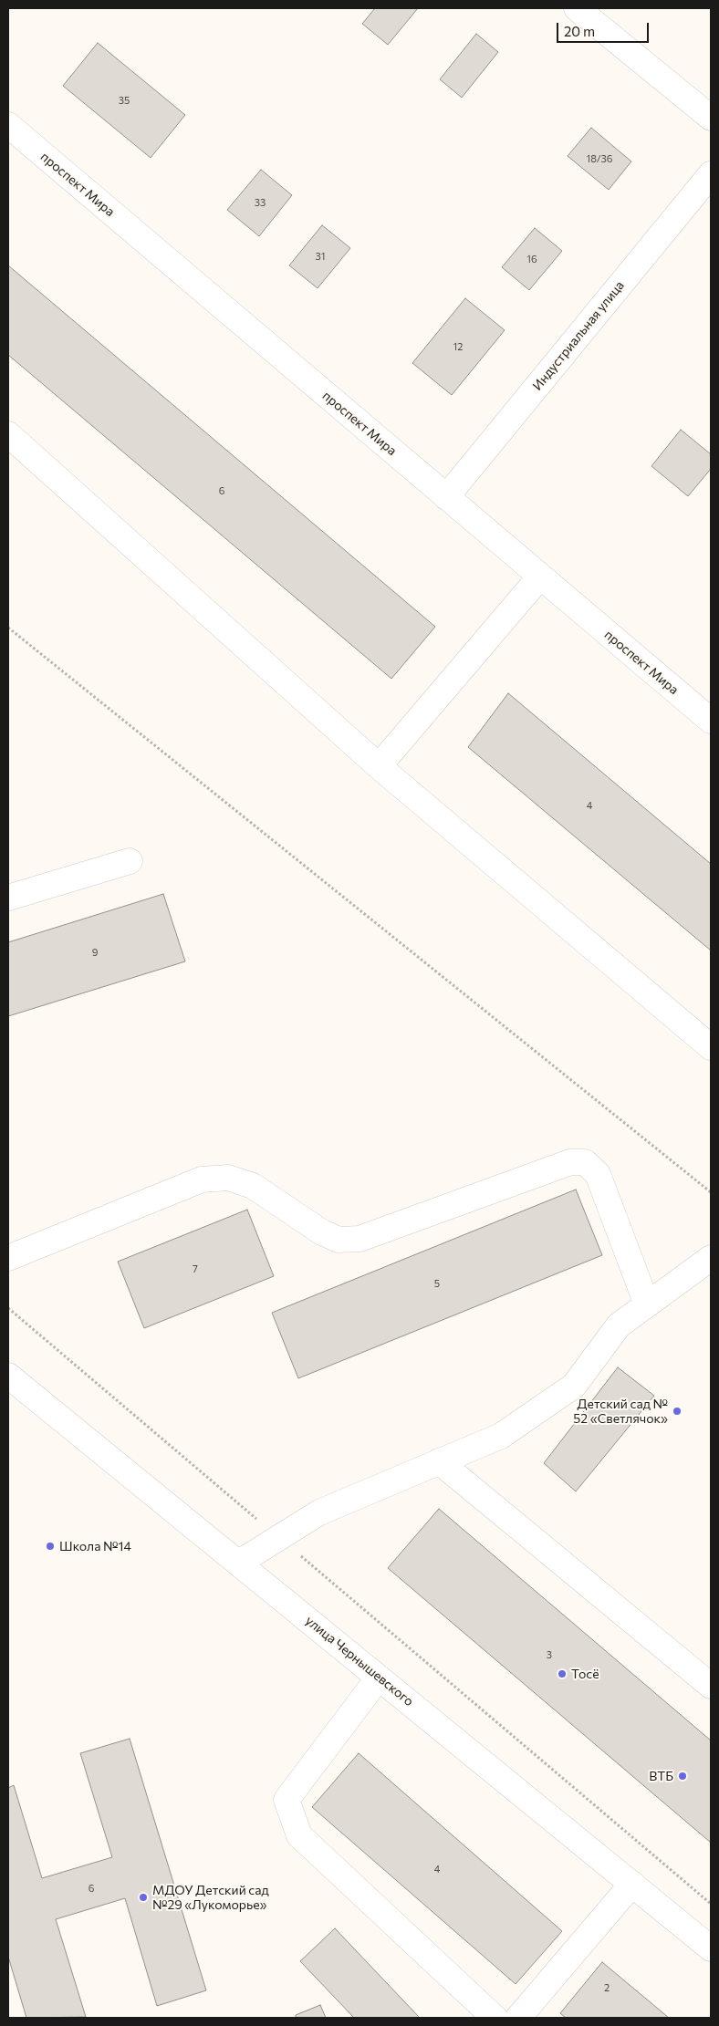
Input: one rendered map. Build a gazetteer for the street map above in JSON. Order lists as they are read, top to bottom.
{
  "streets": {
    "street": ["проспект Мира", "Индустриальная улица", "улица Чернышевского"]
  },
  "crossings": [
    ["проспект Мира", "Индустриальная улица"]
  ],
  "places": [
    "Детский сад № 52 «Светлячок»",
    "Школа №14",
    "Тосё",
    "ВТБ",
    "МДОУ Детский сад №29 «Лукоморье»"
  ],
  "house_numbers": [
    "35",
    "18/36",
    "33",
    "31",
    "16",
    "12",
    "6",
    "4",
    "9",
    "7",
    "5",
    "3",
    "4",
    "6",
    "2"
  ],
  "scale_bar": "20 m"
}
